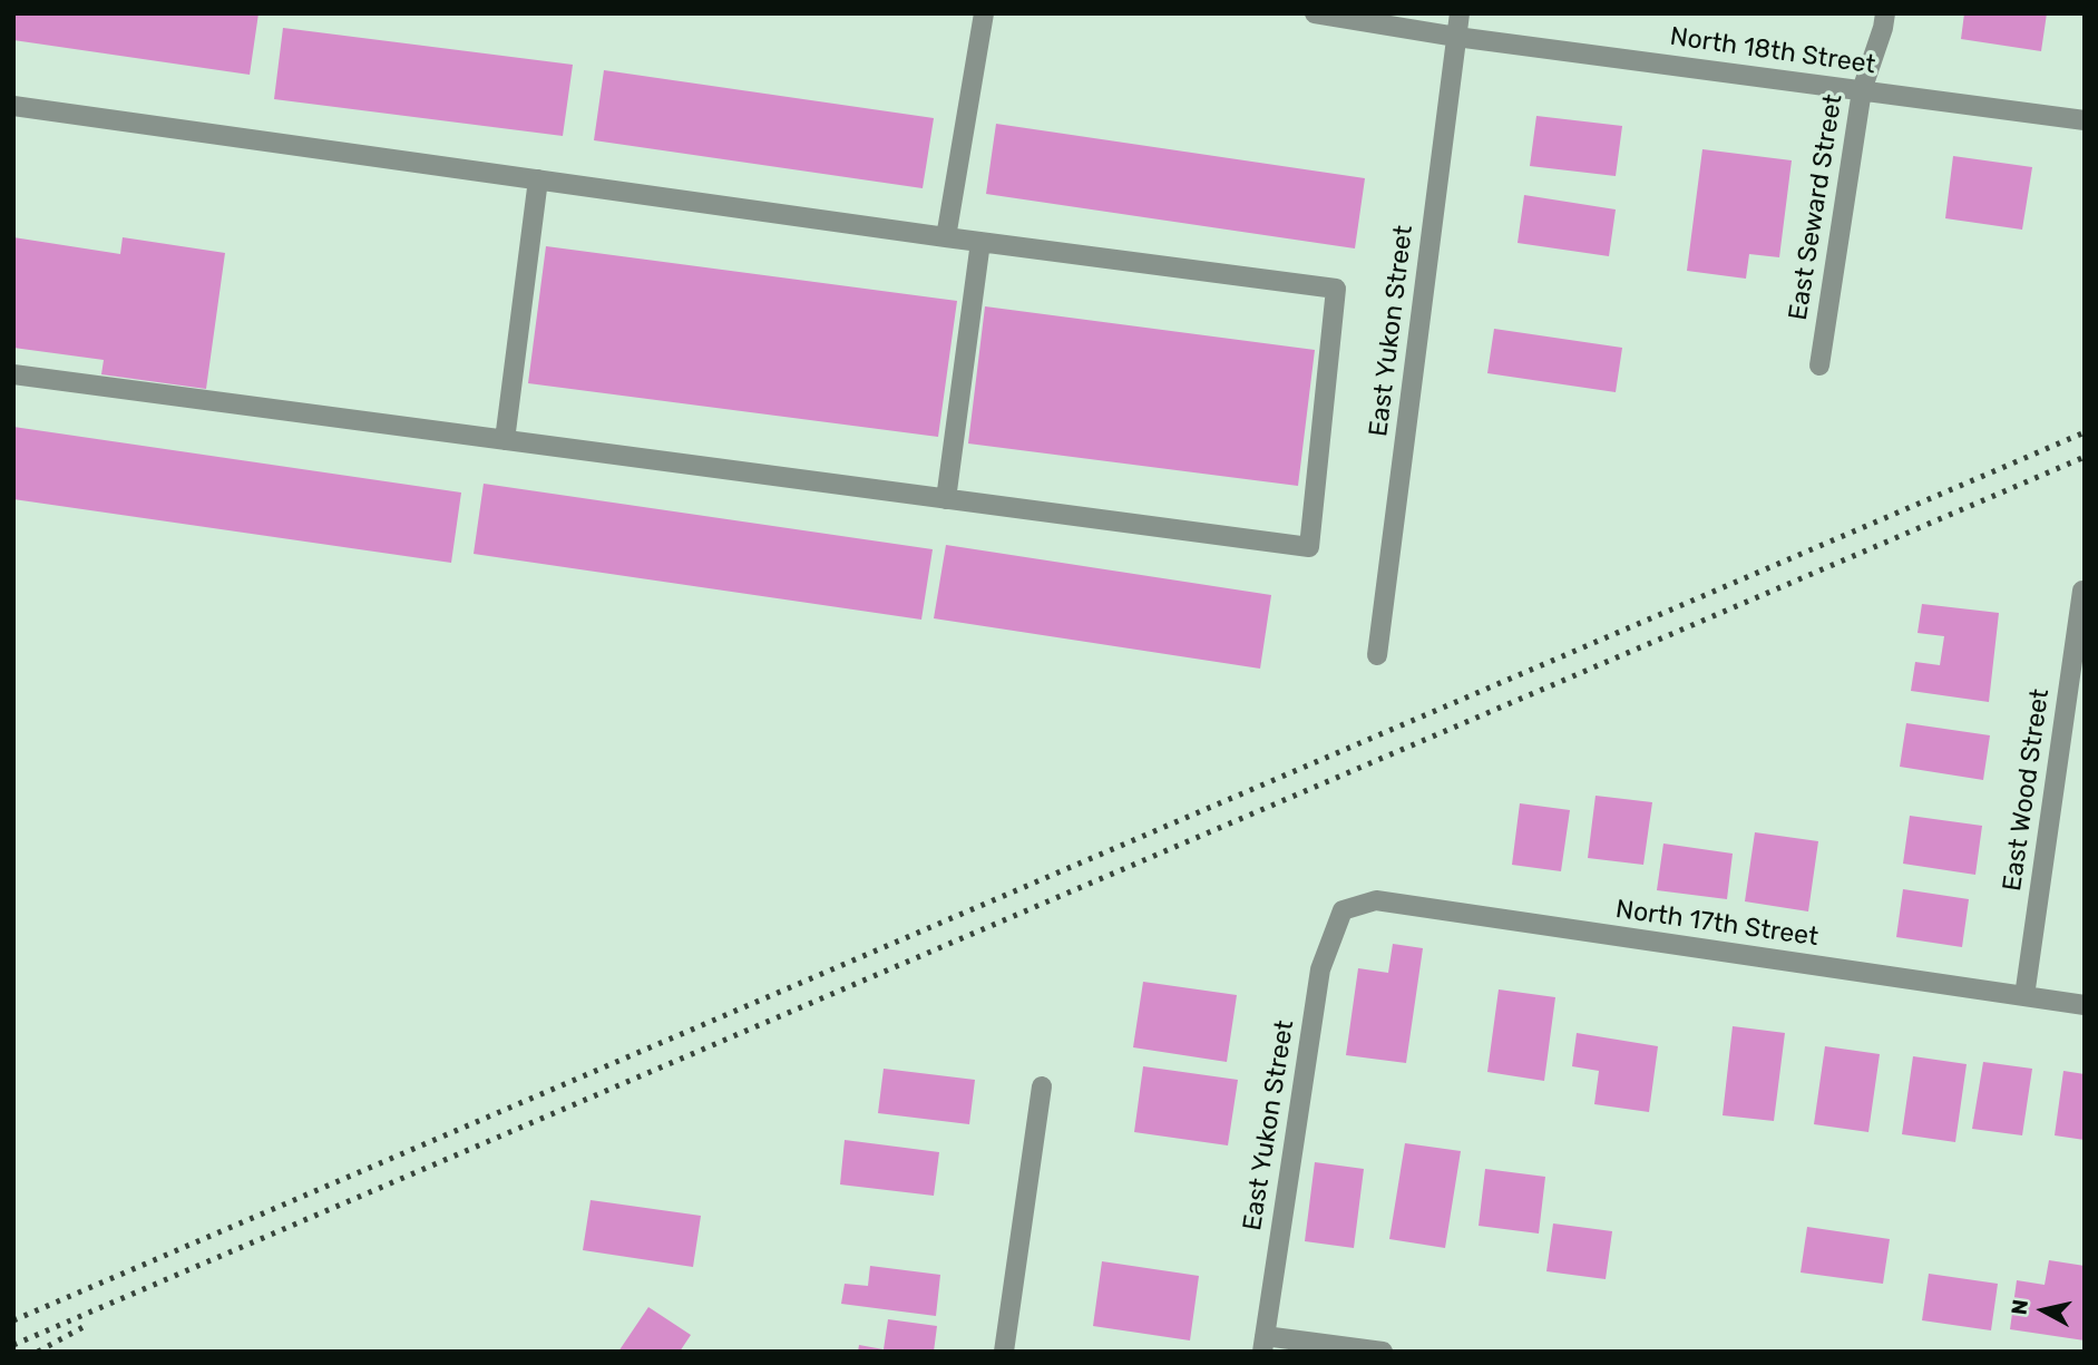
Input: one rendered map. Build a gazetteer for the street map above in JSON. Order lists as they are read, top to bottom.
{
  "streets": {
    "street": [
      "North 18th Street",
      "East Seward Street",
      "East Yukon Street",
      "East Wood Street",
      "North 17th Street"
    ]
  },
  "crossings": [
    ["North 18th Street", "East Seward Street"],
    ["North 18th Street", "East Yukon Street"],
    ["East Yukon Street", "North 17th Street"],
    ["East Wood Street", "North 17th Street"]
  ],
  "north": "left"
}
